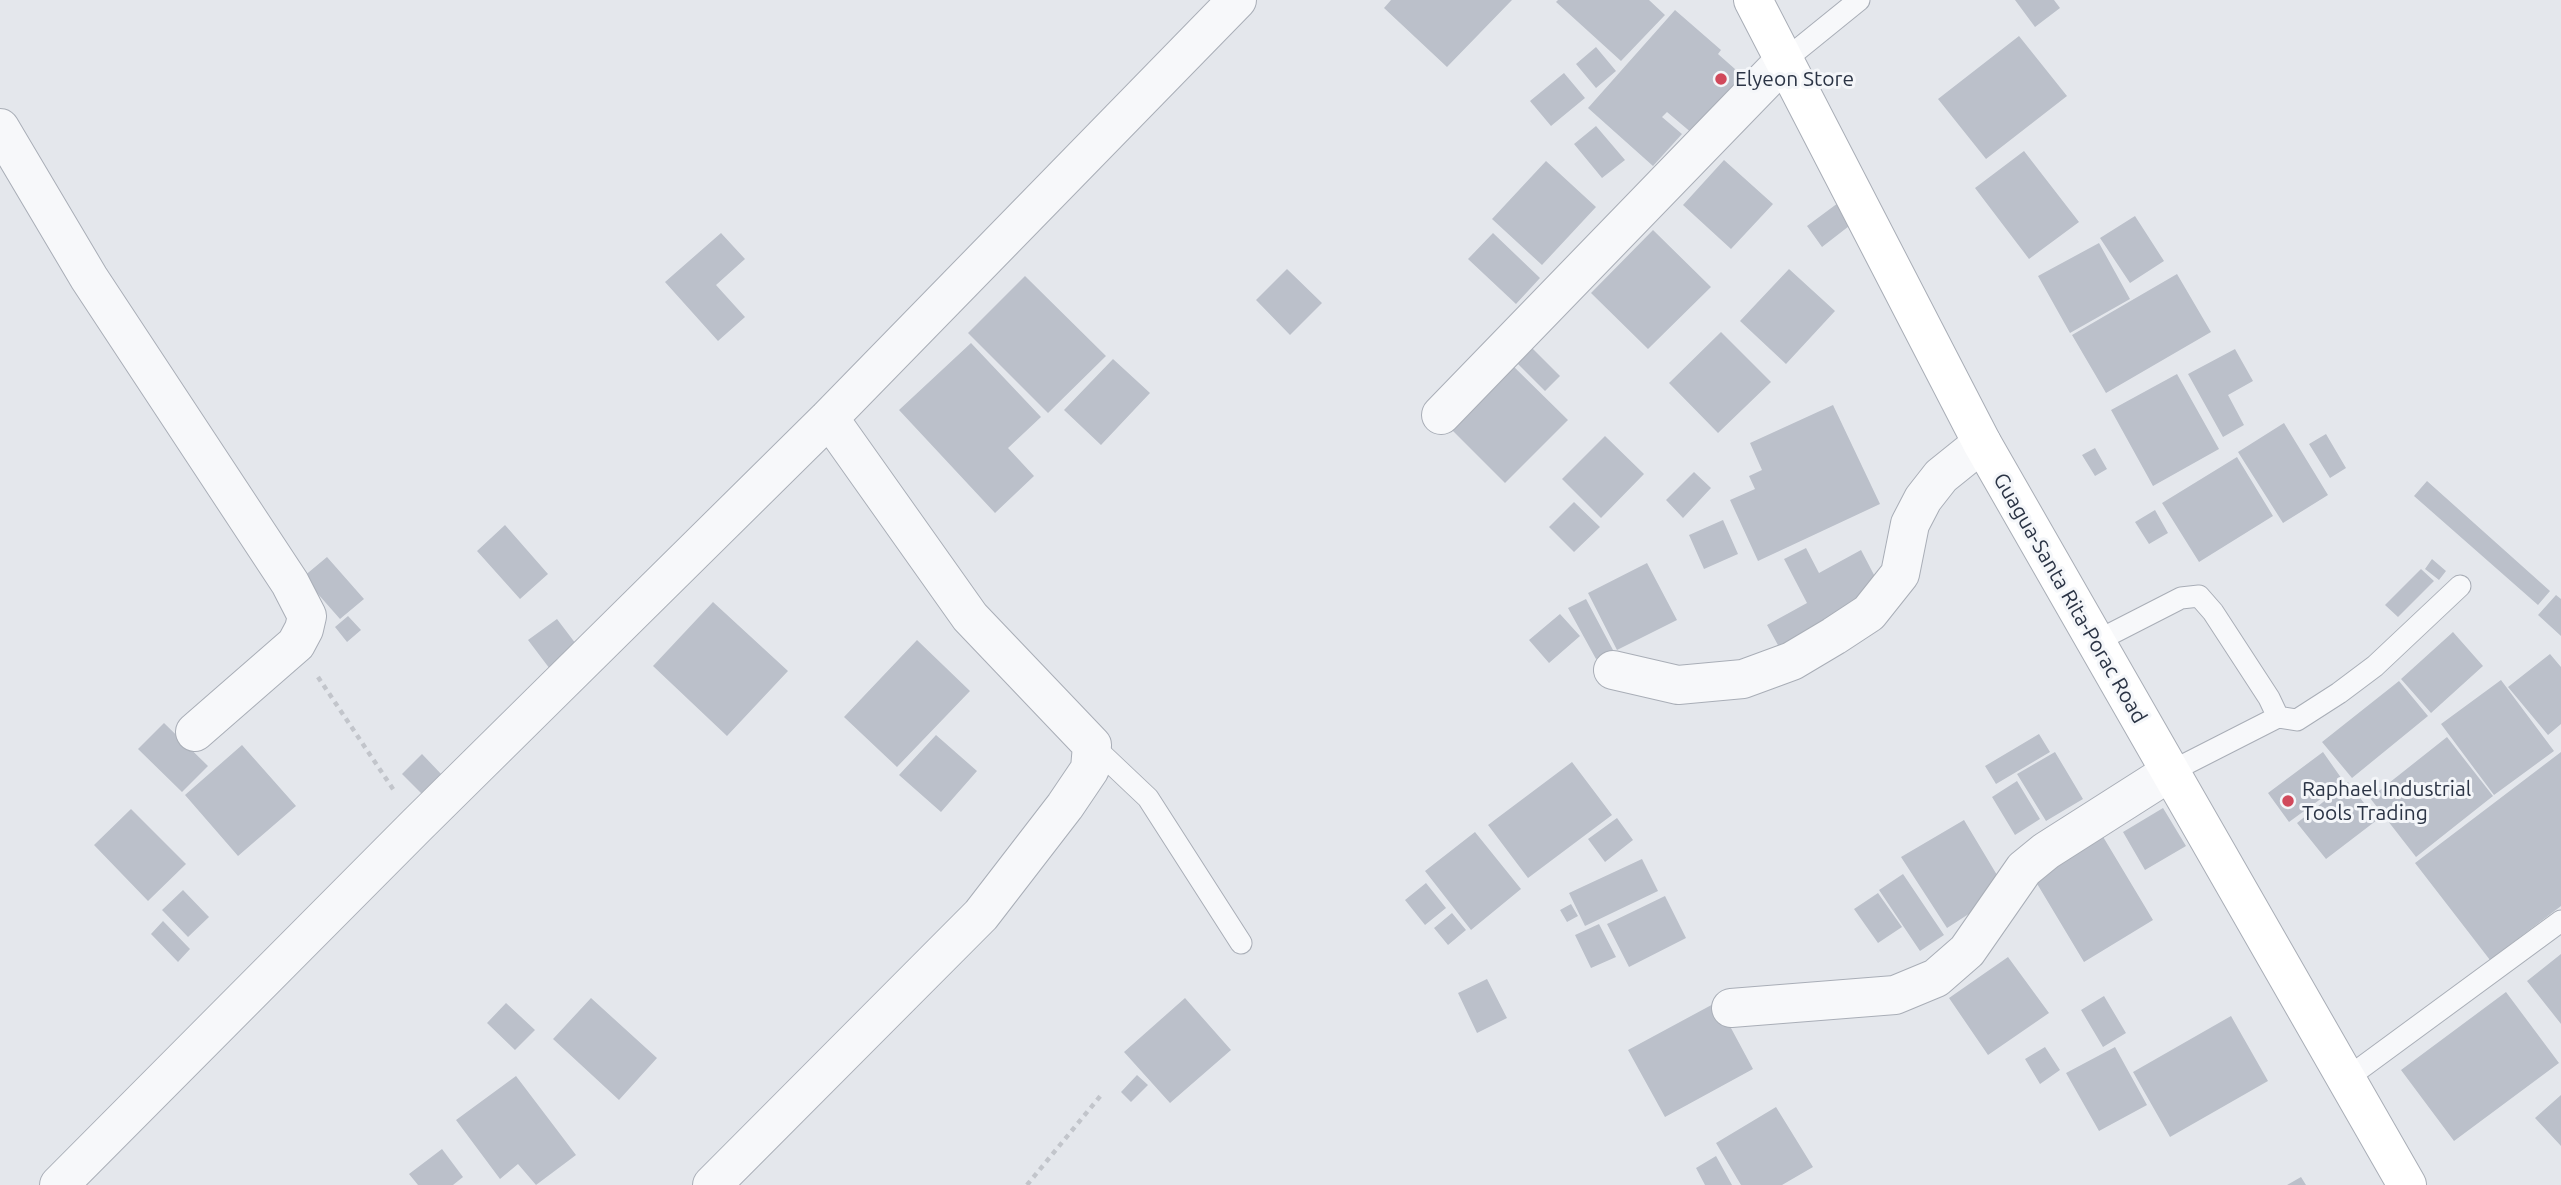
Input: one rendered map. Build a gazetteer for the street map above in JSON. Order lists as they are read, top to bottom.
{
  "streets": {
    "main road": ["Guagua-Santa Rita-Porac Road"]
  },
  "places": ["Elyeon Store", "Raphael Industrial Tools Trading"]
}
